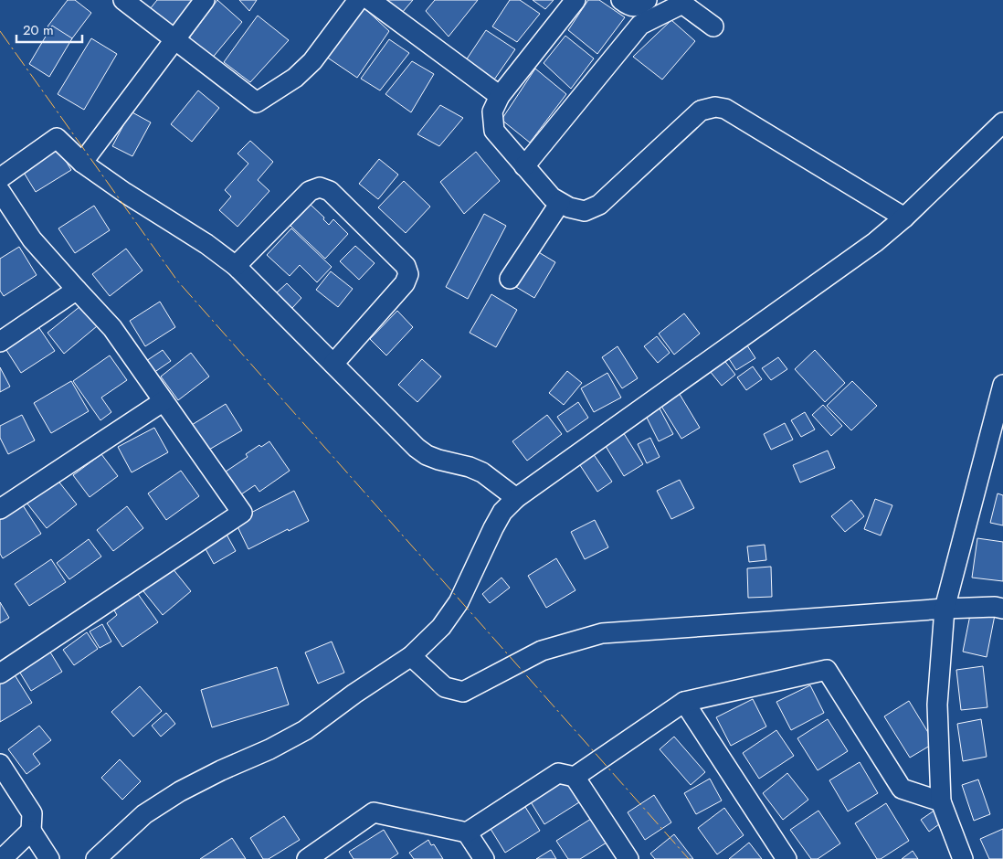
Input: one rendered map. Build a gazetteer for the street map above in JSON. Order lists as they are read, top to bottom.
{
  "scale_bar": "20 m"
}
